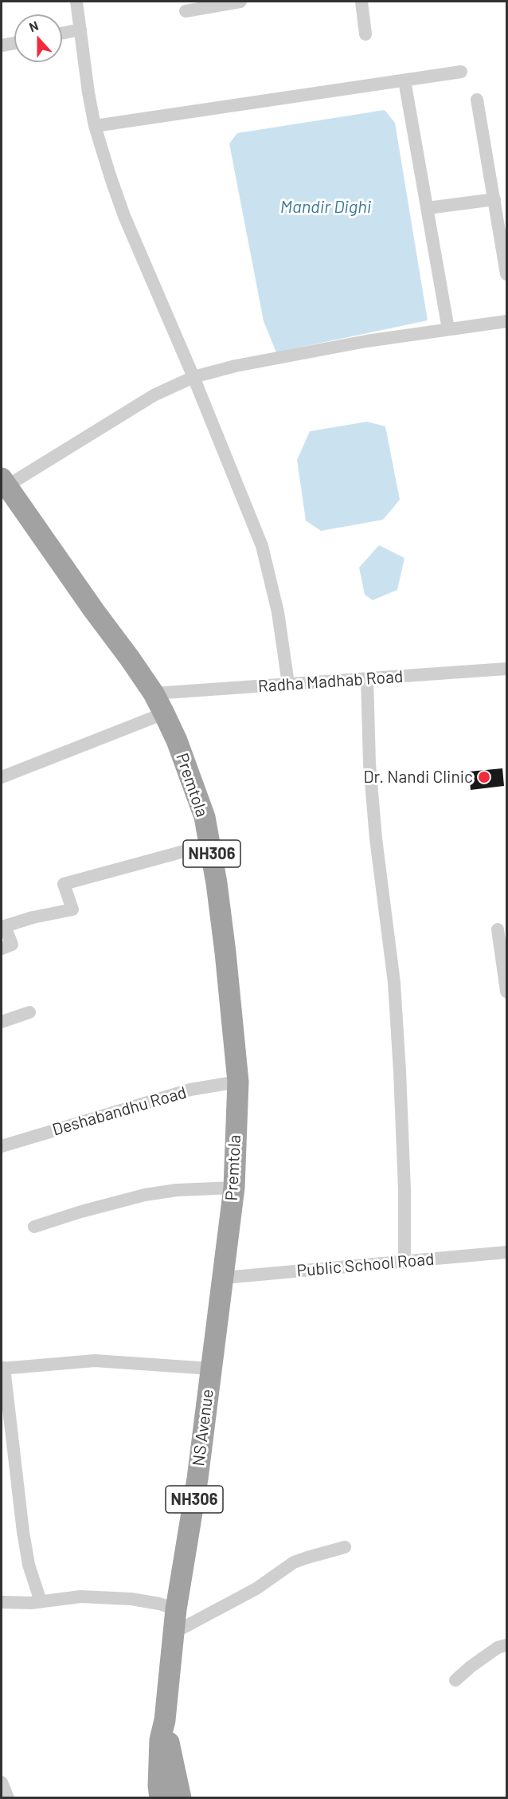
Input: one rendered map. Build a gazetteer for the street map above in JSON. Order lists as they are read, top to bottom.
{
  "streets": {
    "highway": ["Premtola", "NH306", "NS Avenue"],
    "street": ["Radha Madhab Road", "Deshabandhu Road", "Public School Road"]
  },
  "crossings": [
    ["Radha Madhab Road", "Premtola"],
    ["Premtola", "Deshabandhu Road"],
    ["Premtola", "Public School Road"],
    ["Premtola", "NS Avenue"],
    ["Public School Road", "NS Avenue"]
  ],
  "water": ["Mandir Dighi"],
  "places": ["Dr. Nandi Clinic"],
  "north": "top"
}
